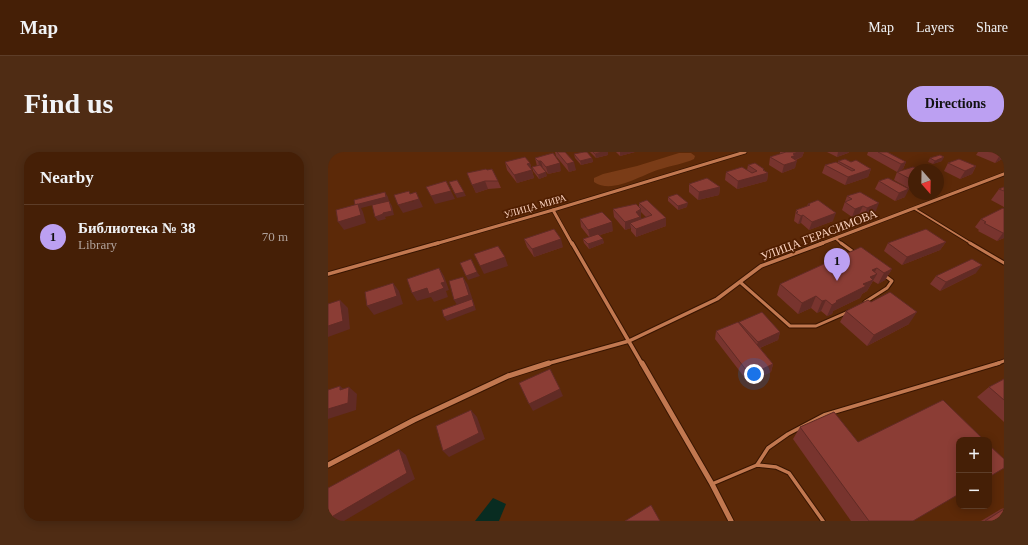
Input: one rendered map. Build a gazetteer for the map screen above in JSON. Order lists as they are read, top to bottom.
{
  "streets": {
    "street": ["УЛИЦА МИРА", "УЛИЦА ГЕРАСИМОВА"]
  },
  "north": "bottom",
  "page": {
    "header": "Map",
    "nav": ["Map", "Layers", "Share"],
    "buttons": "Directions",
    "title": "Find us",
    "heading": "Nearby",
    "list": [
      {
        "mark": "1",
        "name": "Библиотека № 38",
        "note": "Library",
        "value": "70 m"
      }
    ],
    "pins": "1",
    "map_buttons": ["+", "−"]
  }
}
